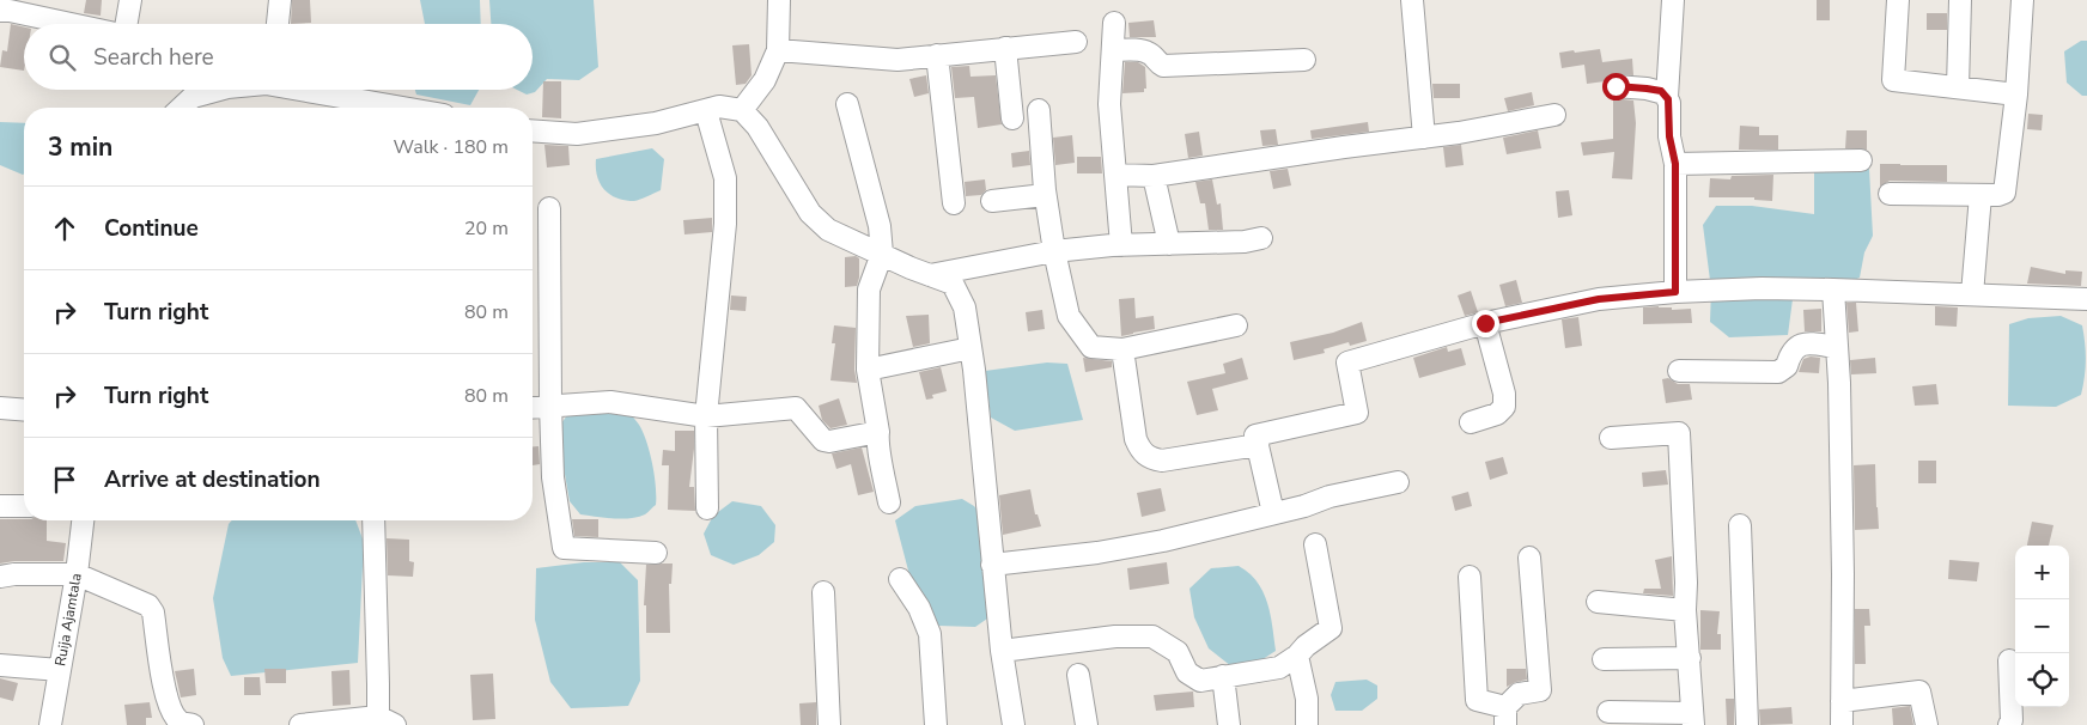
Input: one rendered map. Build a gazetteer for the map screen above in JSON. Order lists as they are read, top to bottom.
{
  "streets": {
    "street": ["Ruija Ajamtala"]
  },
  "page": {
    "search": "Search here",
    "heading": ["3 min", "Walk · 180 m"],
    "list": [
      ["Continue", "20 m"],
      ["Turn right", "80 m"],
      ["Turn right", "80 m"],
      "Arrive at destination"
    ],
    "map_buttons": ["+", "−"]
  }
}
